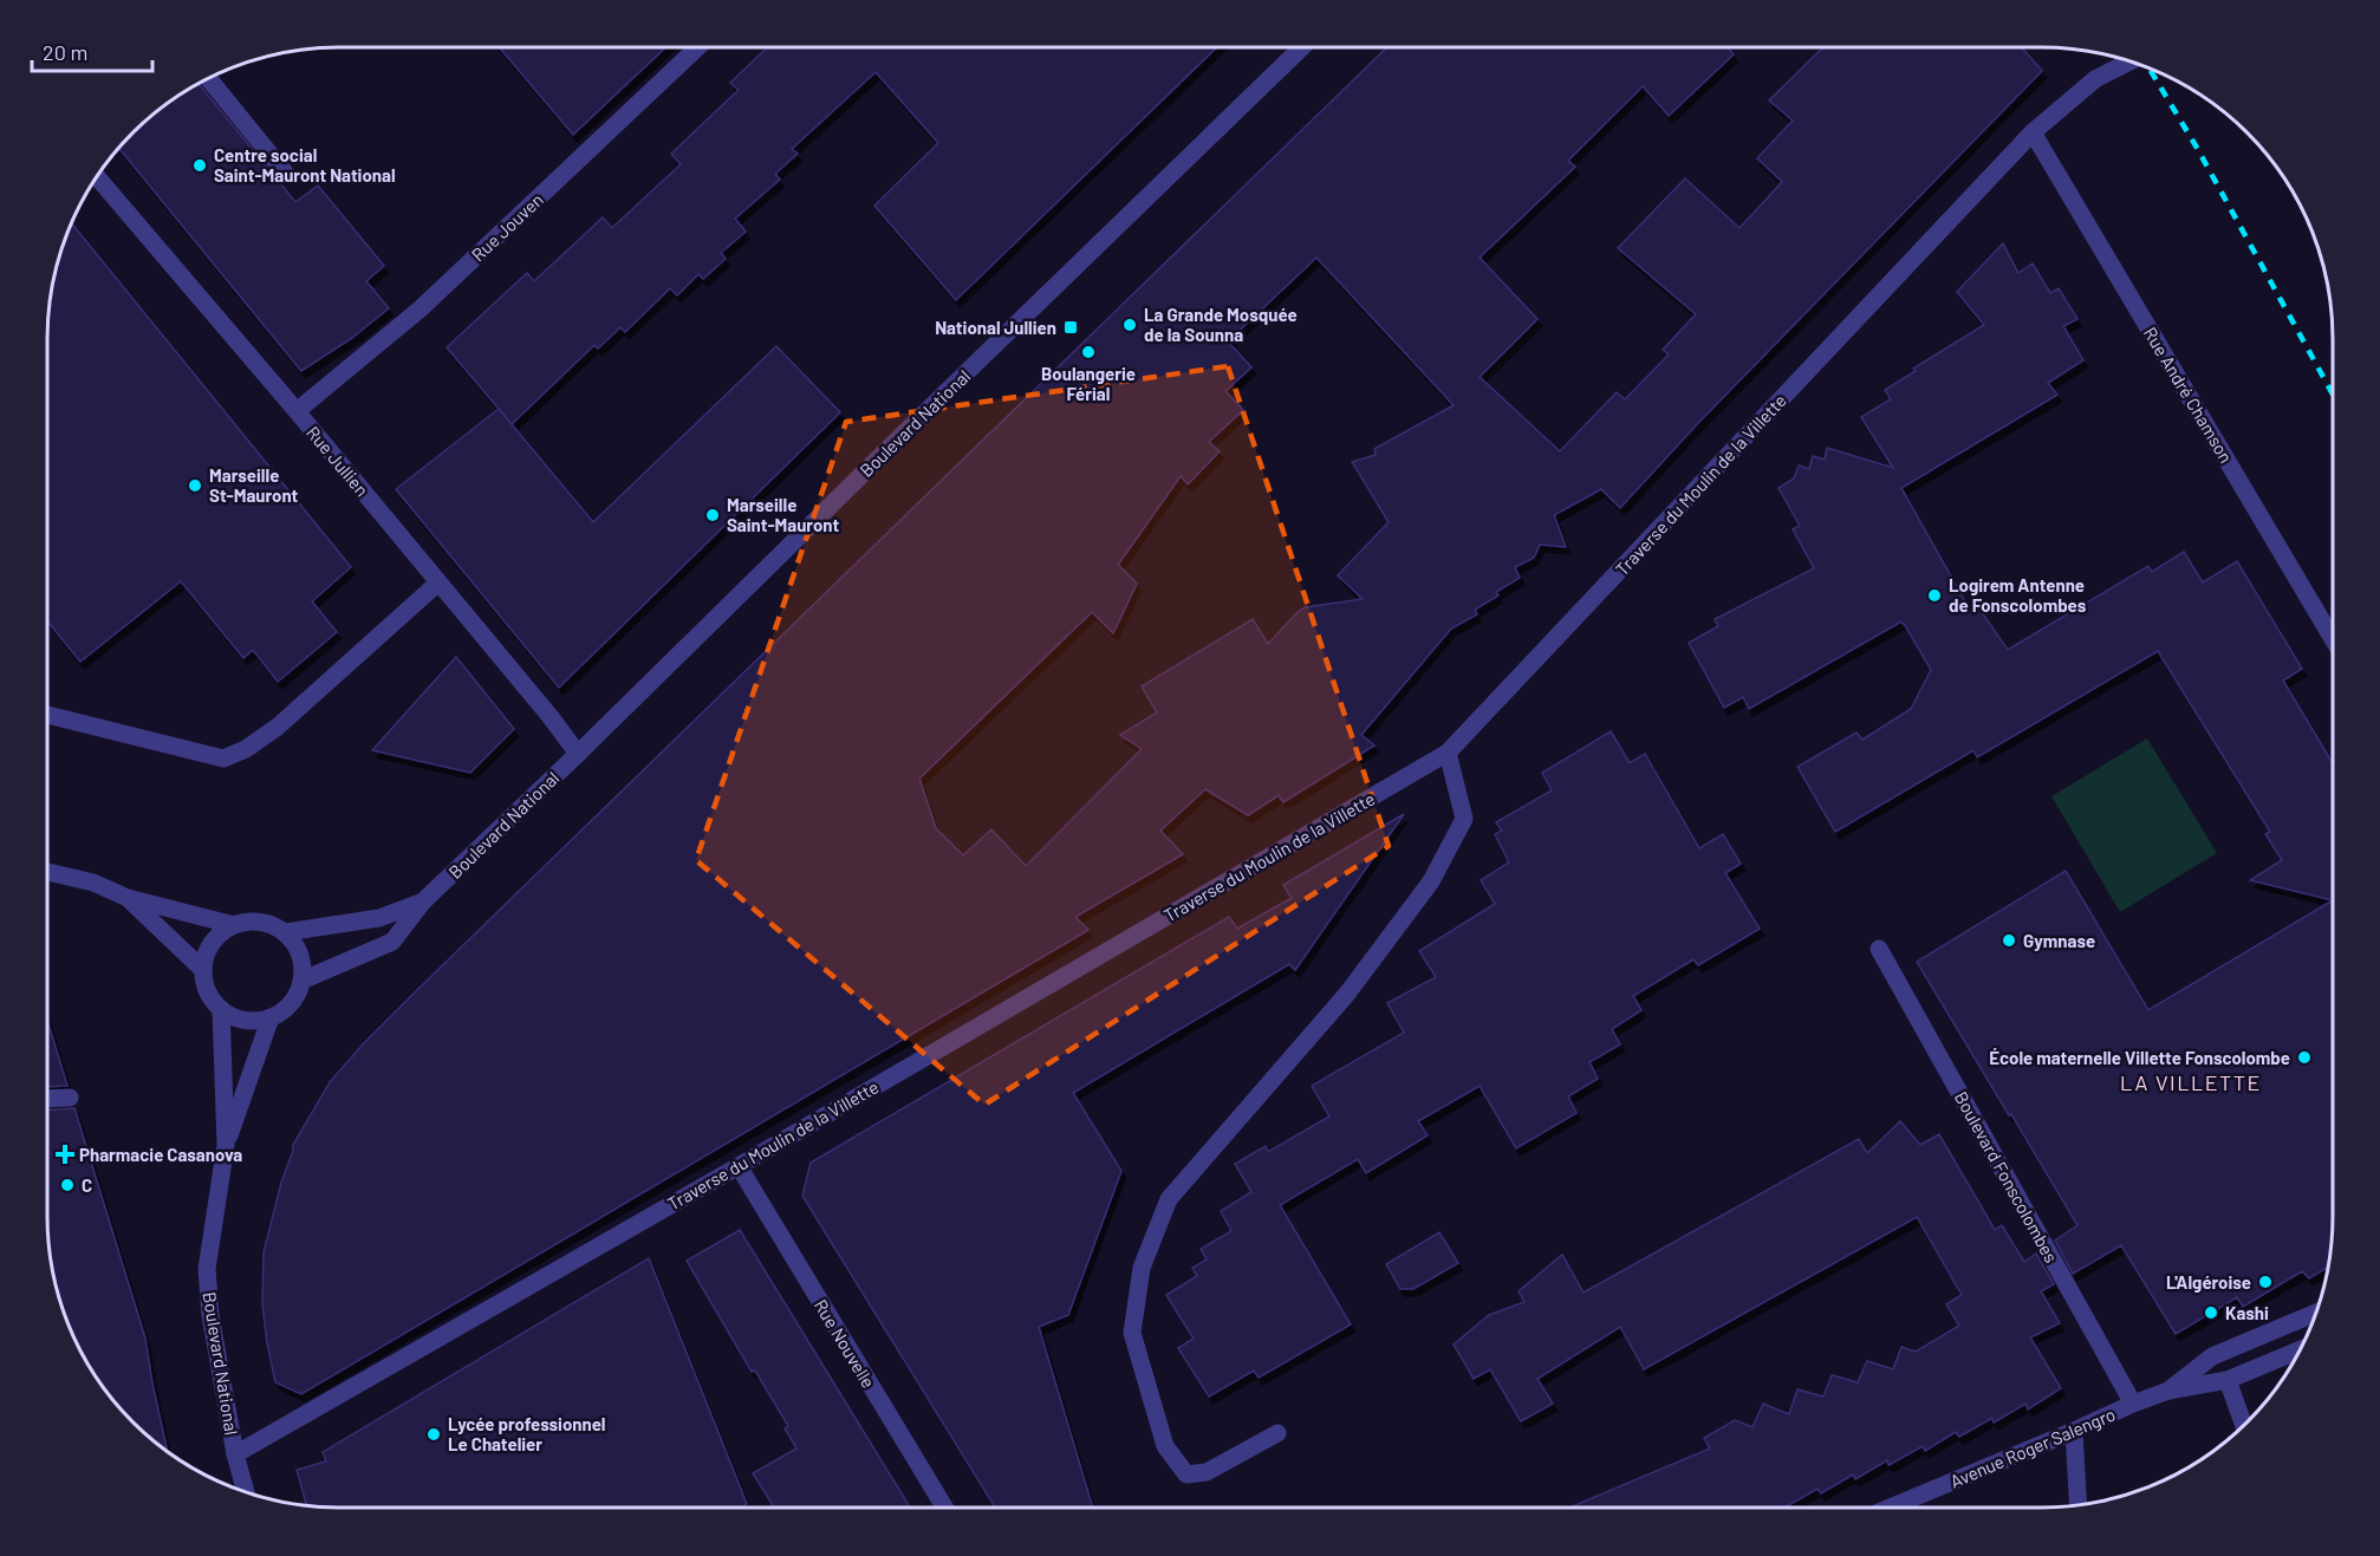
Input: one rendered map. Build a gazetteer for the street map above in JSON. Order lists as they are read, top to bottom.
{
  "streets": {
    "street": [
      "Rue Jouven",
      "Rue André Chamson",
      "Boulevard National",
      "Rue Jullien",
      "Traverse du Moulin de la Villette",
      "Boulevard Fonscolombes",
      "Rue Nouvelle",
      "Avenue Roger Salengro"
    ]
  },
  "crossings": [
    ["Rue Jouven", "Rue Jullien"],
    ["Rue André Chamson", "Traverse du Moulin de la Villette"],
    ["Boulevard National", "Rue Jullien"],
    ["Boulevard National", "Traverse du Moulin de la Villette"],
    ["Traverse du Moulin de la Villette", "Rue Nouvelle"],
    ["Boulevard Fonscolombes", "Avenue Roger Salengro"]
  ],
  "districts": ["LA VILLETTE"],
  "places": {
    "other": [
      "Centre social Saint-Mauront National",
      "La Grande Mosquée de la Sounna",
      "Boulangerie Férial",
      "Marseille St-Mauront",
      "Marseille Saint-Mauront",
      "Logirem Antenne de Fonscolombes",
      "Gymnase",
      "École maternelle Villette Fonscolombe",
      "C",
      "L'Algéroise",
      "Kashi",
      "Lycée professionnel Le Chatelier"
    ],
    "transit": ["National Jullien"],
    "health": ["Pharmacie Casanova"]
  },
  "scale_bar": "20 m"
}
